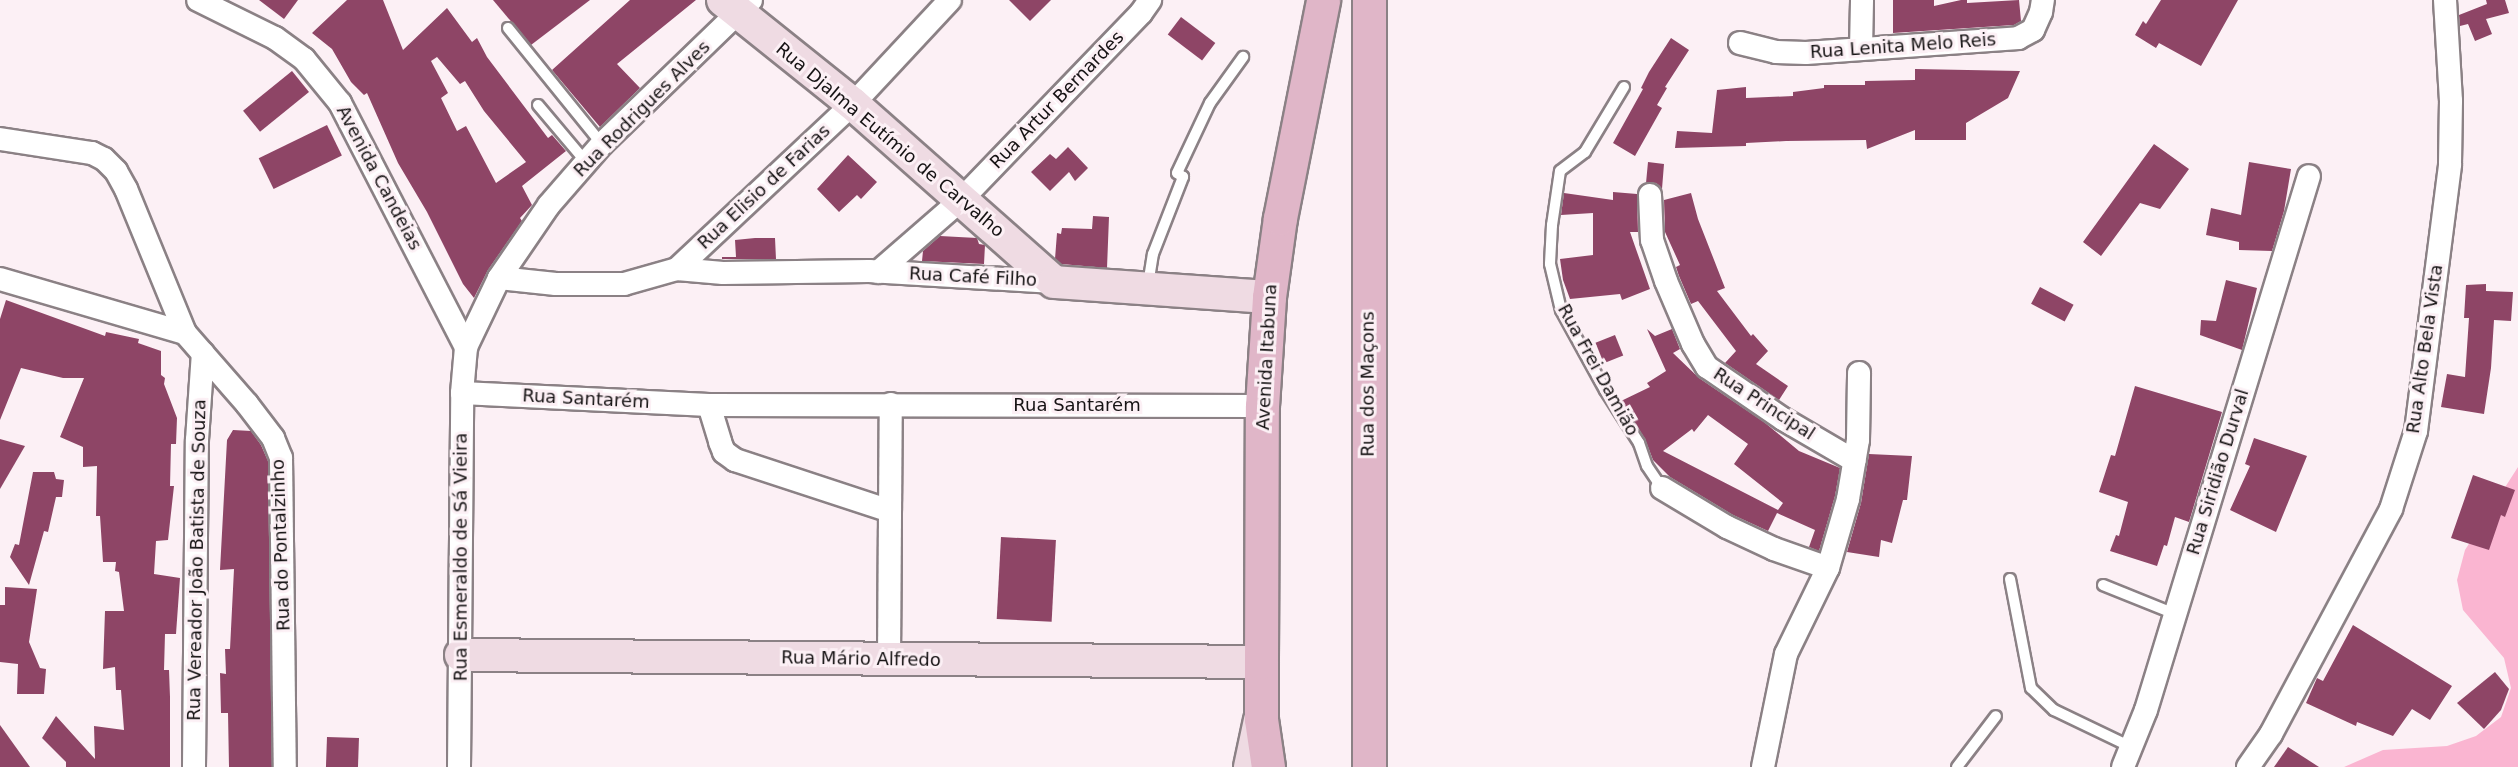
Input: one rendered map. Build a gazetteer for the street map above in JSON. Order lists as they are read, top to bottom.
{
  "streets": {
    "main road": ["Avenida Itabuna", "Rua dos Maçons"],
    "street": [
      "Rua Lenita Melo Reis",
      "Rua Artur Bernardes",
      "Rua Rodrigues Alves",
      "Rua Djalma Eutímio de Carvalho",
      "Avenida Candeias",
      "Rua Elisio de Farias",
      "Rua Café Filho",
      "Rua Alto Bela Vista",
      "Rua Frei Damião",
      "Rua Santarém",
      "Rua Principal",
      "Rua Siridião Durval",
      "Rua do Pontalzinho",
      "Rua Esmeraldo de Sá Vieira",
      "Rua Vereador João Batista de Souza",
      "Rua Mário Alfredo"
    ]
  },
  "crossings": [
    ["Rua Artur Bernardes", "Rua Djalma Eutímio de Carvalho"],
    ["Rua Artur Bernardes", "Rua Café Filho"],
    ["Rua Rodrigues Alves", "Rua Djalma Eutímio de Carvalho"],
    ["Rua Rodrigues Alves", "Avenida Candeias"],
    ["Rua Rodrigues Alves", "Rua Esmeraldo de Sá Vieira"],
    ["Rua Djalma Eutímio de Carvalho", "Rua Elisio de Farias"],
    ["Rua Djalma Eutímio de Carvalho", "Rua Café Filho"],
    ["Avenida Candeias", "Rua Esmeraldo de Sá Vieira"],
    ["Rua Elisio de Farias", "Rua Café Filho"],
    ["Rua Café Filho", "Avenida Itabuna"],
    ["Avenida Itabuna", "Rua Santarém"],
    ["Avenida Itabuna", "Rua Mário Alfredo"],
    ["Rua Santarém", "Rua Esmeraldo de Sá Vieira"],
    ["Rua do Pontalzinho", "Rua Vereador João Batista de Souza"],
    ["Rua Esmeraldo de Sá Vieira", "Rua Mário Alfredo"]
  ]
}
